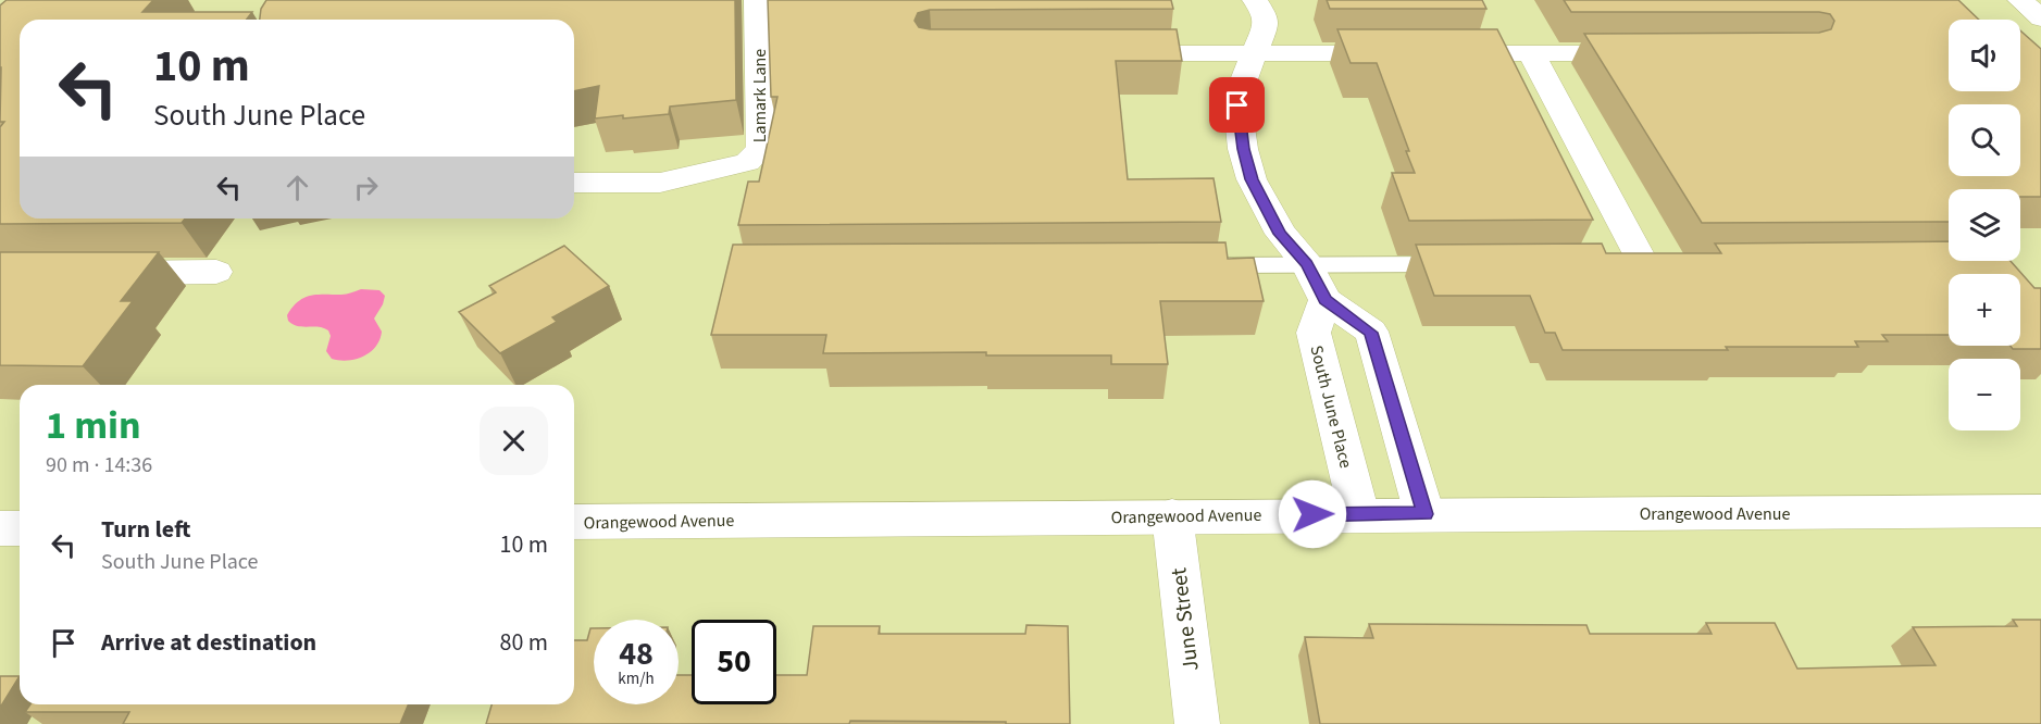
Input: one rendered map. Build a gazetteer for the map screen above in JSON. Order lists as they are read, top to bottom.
{
  "streets": {
    "street": [
      "Lamark Lane",
      "South June Place",
      "Orangewood Avenue",
      "June Street"
    ]
  },
  "crossings": [
    ["South June Place", "Orangewood Avenue"],
    ["Orangewood Avenue", "June Street"]
  ],
  "page": {
    "map_buttons": ["+", "−"],
    "turn": ["10 m", "South June Place"],
    "heading": ["1 min", "90 m · 14:36"],
    "list": [
      {
        "name": "Turn left",
        "note": "South June Place",
        "value": "10 m"
      },
      {
        "name": "Arrive at destination",
        "value": "80 m"
      }
    ],
    "speed": "48 km/h",
    "limit": "50"
  }
}
